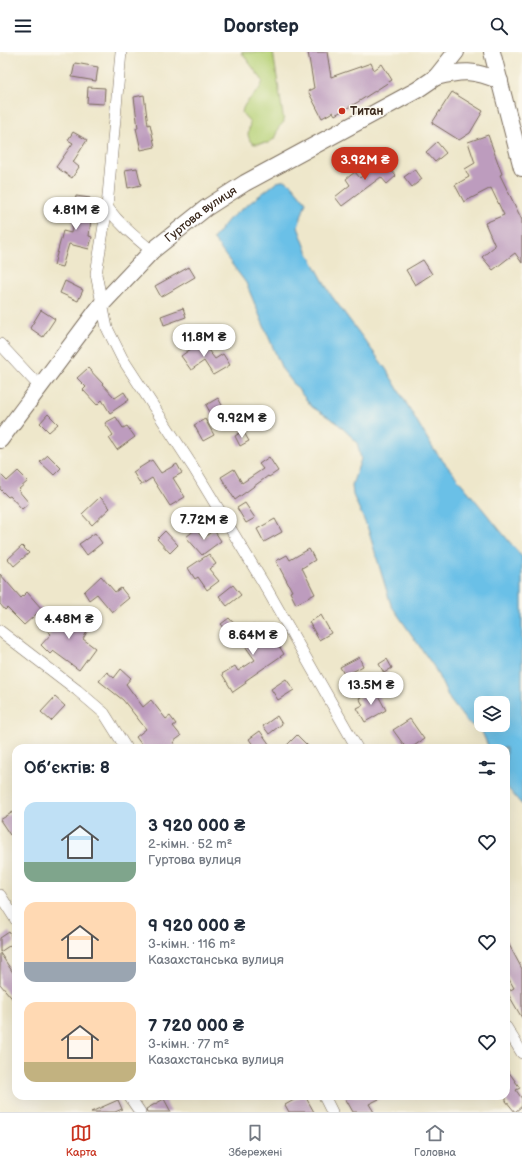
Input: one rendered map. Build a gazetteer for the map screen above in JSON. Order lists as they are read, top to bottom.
{
  "streets": {
    "street": ["Гуртова вулиця"]
  },
  "places": ["Титан"],
  "page": {
    "header": "Doorstep",
    "price": [
      "3.92M ₴",
      "4.81M ₴",
      "11.8M ₴",
      "9.92M ₴",
      "7.72M ₴",
      "4.48M ₴",
      "8.64M ₴",
      "13.5M ₴"
    ],
    "heading": "Об’єктів: 8",
    "list": [
      {
        "name": "3 920 000 ₴",
        "note": "2-кімн. · 52 m² · Гуртова вулиця"
      },
      {
        "name": "9 920 000 ₴",
        "note": "3-кімн. · 116 m² · Казахстанська вулиця"
      },
      {
        "name": "7 720 000 ₴",
        "note": "3-кімн. · 77 m² · Казахстанська вулиця"
      }
    ],
    "tabs": ["Карта", "Збережені", "Головна"]
  }
}
